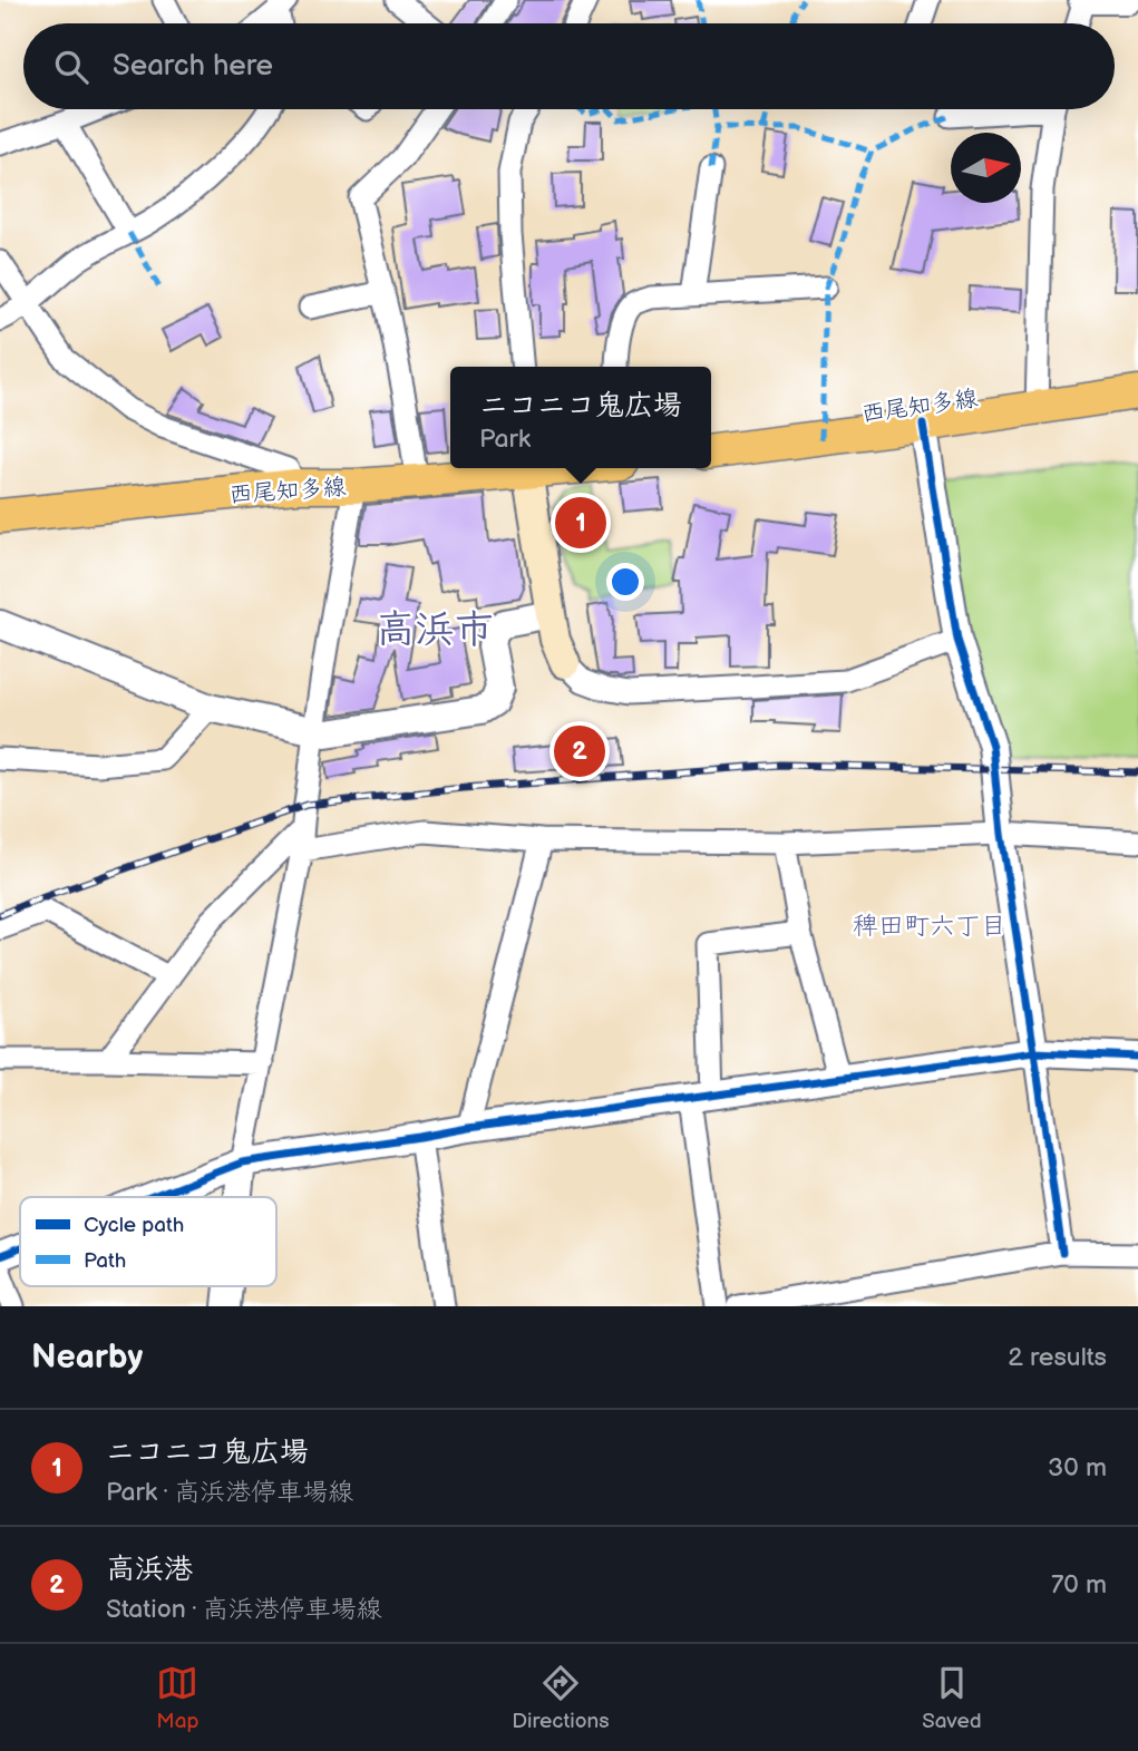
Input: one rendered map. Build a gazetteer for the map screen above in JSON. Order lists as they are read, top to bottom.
{
  "streets": {
    "main road": ["西尾知多線"]
  },
  "districts": ["高浜市", "稗田町六丁目"],
  "legend": ["Cycle path", "Path"],
  "north": "right",
  "page": {
    "search": "Search here",
    "popup": ["ニコニコ鬼広場", "Park"],
    "pins": ["1", "2"],
    "heading": ["Nearby", "2 results"],
    "list": [
      {
        "mark": "1",
        "name": "ニコニコ鬼広場",
        "note": "Park · 高浜港停車場線",
        "value": "30 m"
      },
      {
        "mark": "2",
        "name": "高浜港",
        "note": "Station · 高浜港停車場線",
        "value": "70 m"
      }
    ],
    "nav": ["Map", "Directions", "Saved"]
  }
}
